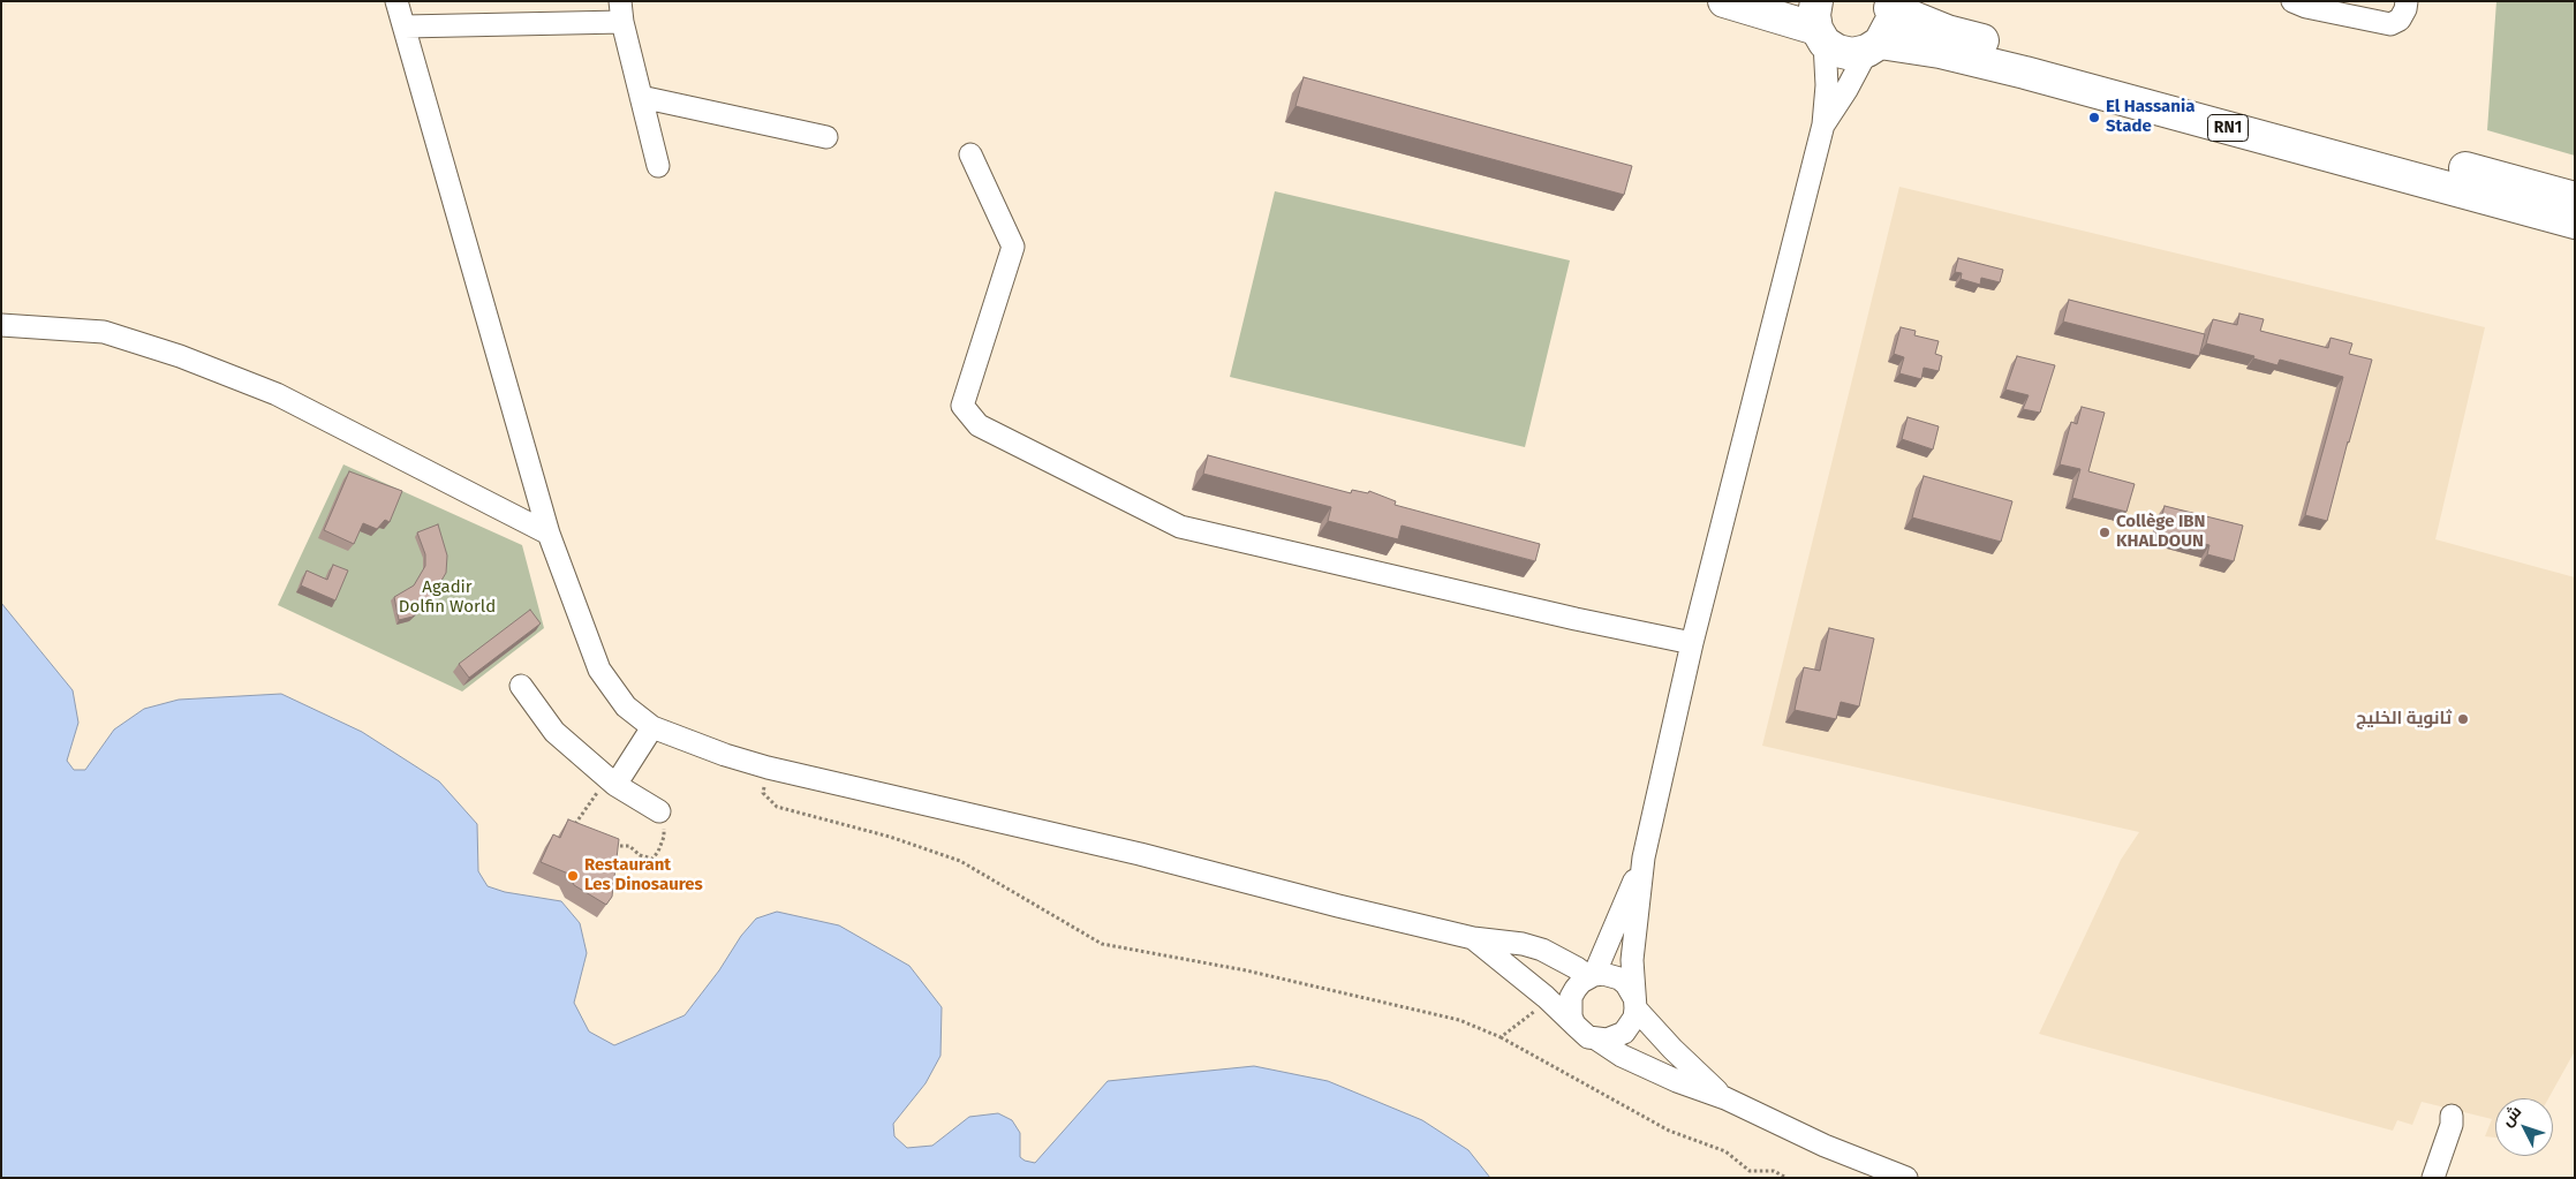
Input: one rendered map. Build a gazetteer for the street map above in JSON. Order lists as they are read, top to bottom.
{
  "streets": {
    "highway": ["RN1"]
  },
  "parks": ["Agadir Dolfin World"],
  "places": [
    "El Hassania Stade",
    "Collège IBN KHALDOUN",
    "ثانوية الخليج",
    "Restaurant Les Dinosaures"
  ],
  "north": "top left"
}
